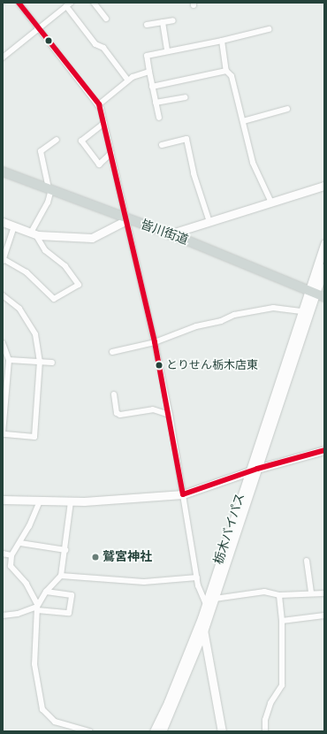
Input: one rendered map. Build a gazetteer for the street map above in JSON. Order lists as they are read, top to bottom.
{
  "streets": {
    "main road": ["皆川街道", "栃木バイパス"]
  },
  "crossings": [
    ["皆川街道", "栃木バイパス"]
  ],
  "places": ["とりせん栃木店東", "鷲宮神社"]
}
